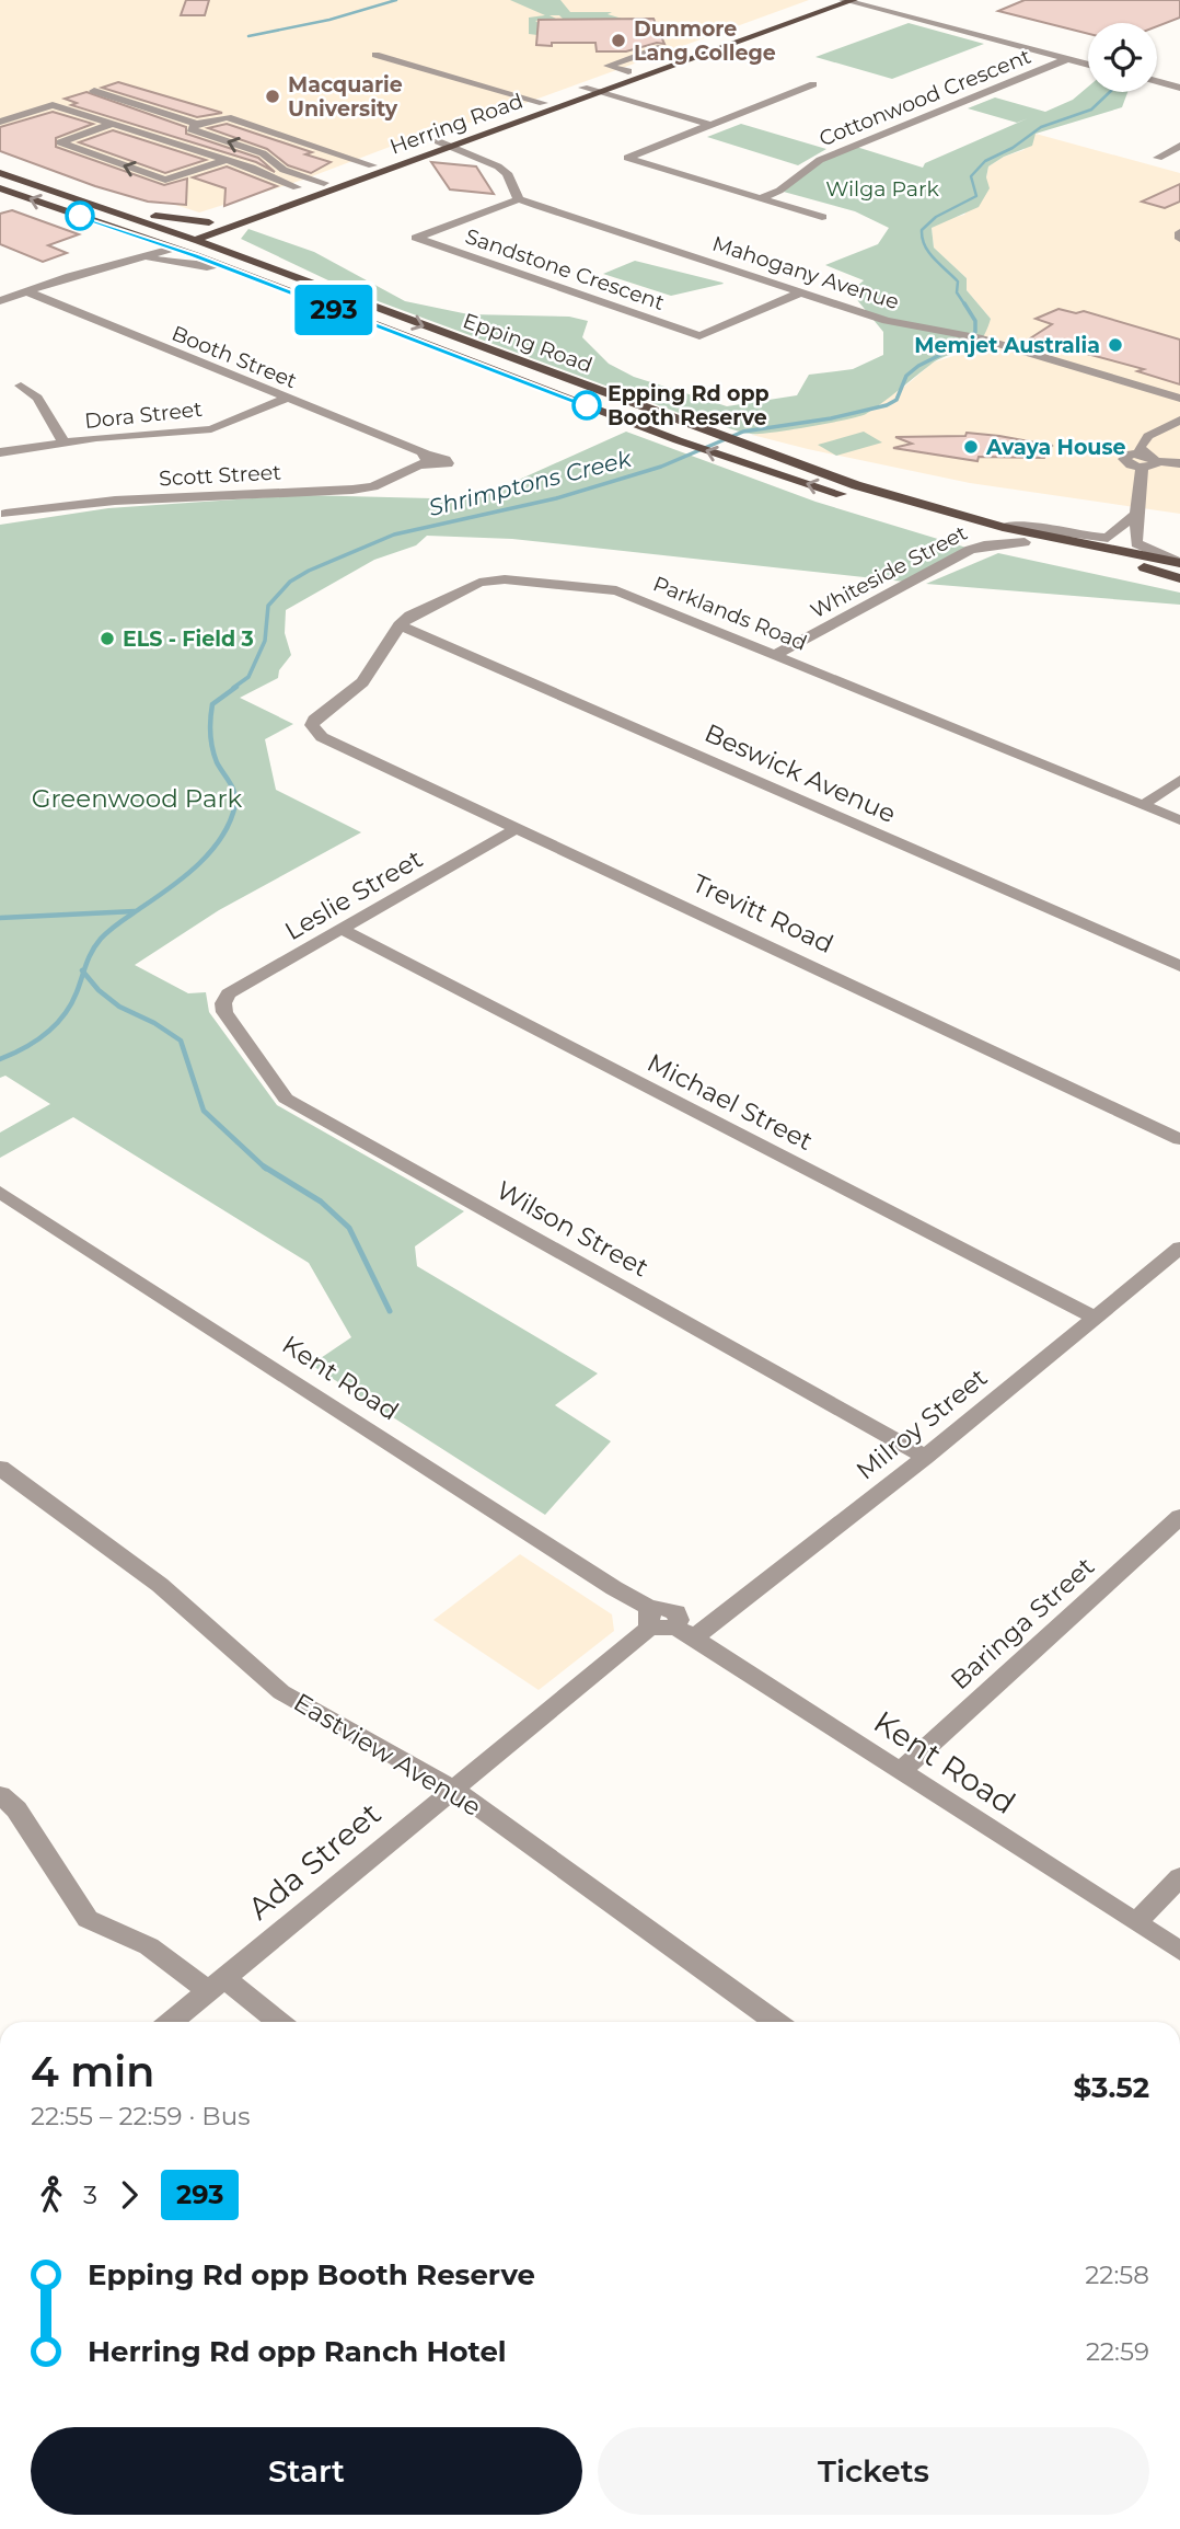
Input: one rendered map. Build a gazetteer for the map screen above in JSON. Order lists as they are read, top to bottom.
{
  "streets": {
    "main road": ["Herring Road", "Epping Road"],
    "street": [
      "Cottonwood Crescent",
      "Sandstone Crescent",
      "Mahogany Avenue",
      "Booth Street",
      "Dora Street",
      "Scott Street",
      "Whiteside Street",
      "Parklands Road",
      "Beswick Avenue",
      "Leslie Street",
      "Trevitt Road",
      "Michael Street",
      "Wilson Street",
      "Kent Road",
      "Milroy Street",
      "Baringa Street",
      "Eastview Avenue",
      "Ada Street"
    ]
  },
  "crossings": [
    ["Herring Road", "Epping Road"],
    ["Herring Road", "Booth Street"],
    ["Sandstone Crescent", "Mahogany Avenue"],
    ["Epping Road", "Whiteside Street"],
    ["Booth Street", "Dora Street"],
    ["Booth Street", "Scott Street"],
    ["Whiteside Street", "Parklands Road"],
    ["Parklands Road", "Beswick Avenue"],
    ["Parklands Road", "Trevitt Road"],
    ["Leslie Street", "Trevitt Road"],
    ["Leslie Street", "Michael Street"],
    ["Leslie Street", "Wilson Street"],
    ["Michael Street", "Milroy Street"],
    ["Wilson Street", "Milroy Street"],
    ["Kent Road", "Milroy Street"],
    ["Kent Road", "Baringa Street"],
    ["Kent Road", "Ada Street"],
    ["Milroy Street", "Ada Street"],
    ["Eastview Avenue", "Ada Street"]
  ],
  "water": ["Shrimptons Creek"],
  "parks": ["Wilga Park", "Greenwood Park"],
  "places": [
    "Dunmore Lang College",
    "Macquarie University",
    "Memjet Australia",
    "Epping Rd opp Booth Reserve",
    "Avaya House",
    "ELS - Field 3"
  ],
  "lines": ["bus line 293"],
  "page": {
    "on_map": "293",
    "heading": ["4 min", "22:55 – 22:59 · Bus", "$3.52"],
    "legs": ["3", "293"],
    "list": [
      {
        "name": "Epping Rd opp Booth Reserve",
        "value": "22:58"
      },
      {
        "name": "Herring Rd opp Ranch Hotel",
        "value": "22:59"
      }
    ],
    "buttons": ["Start", "Tickets"]
  }
}
